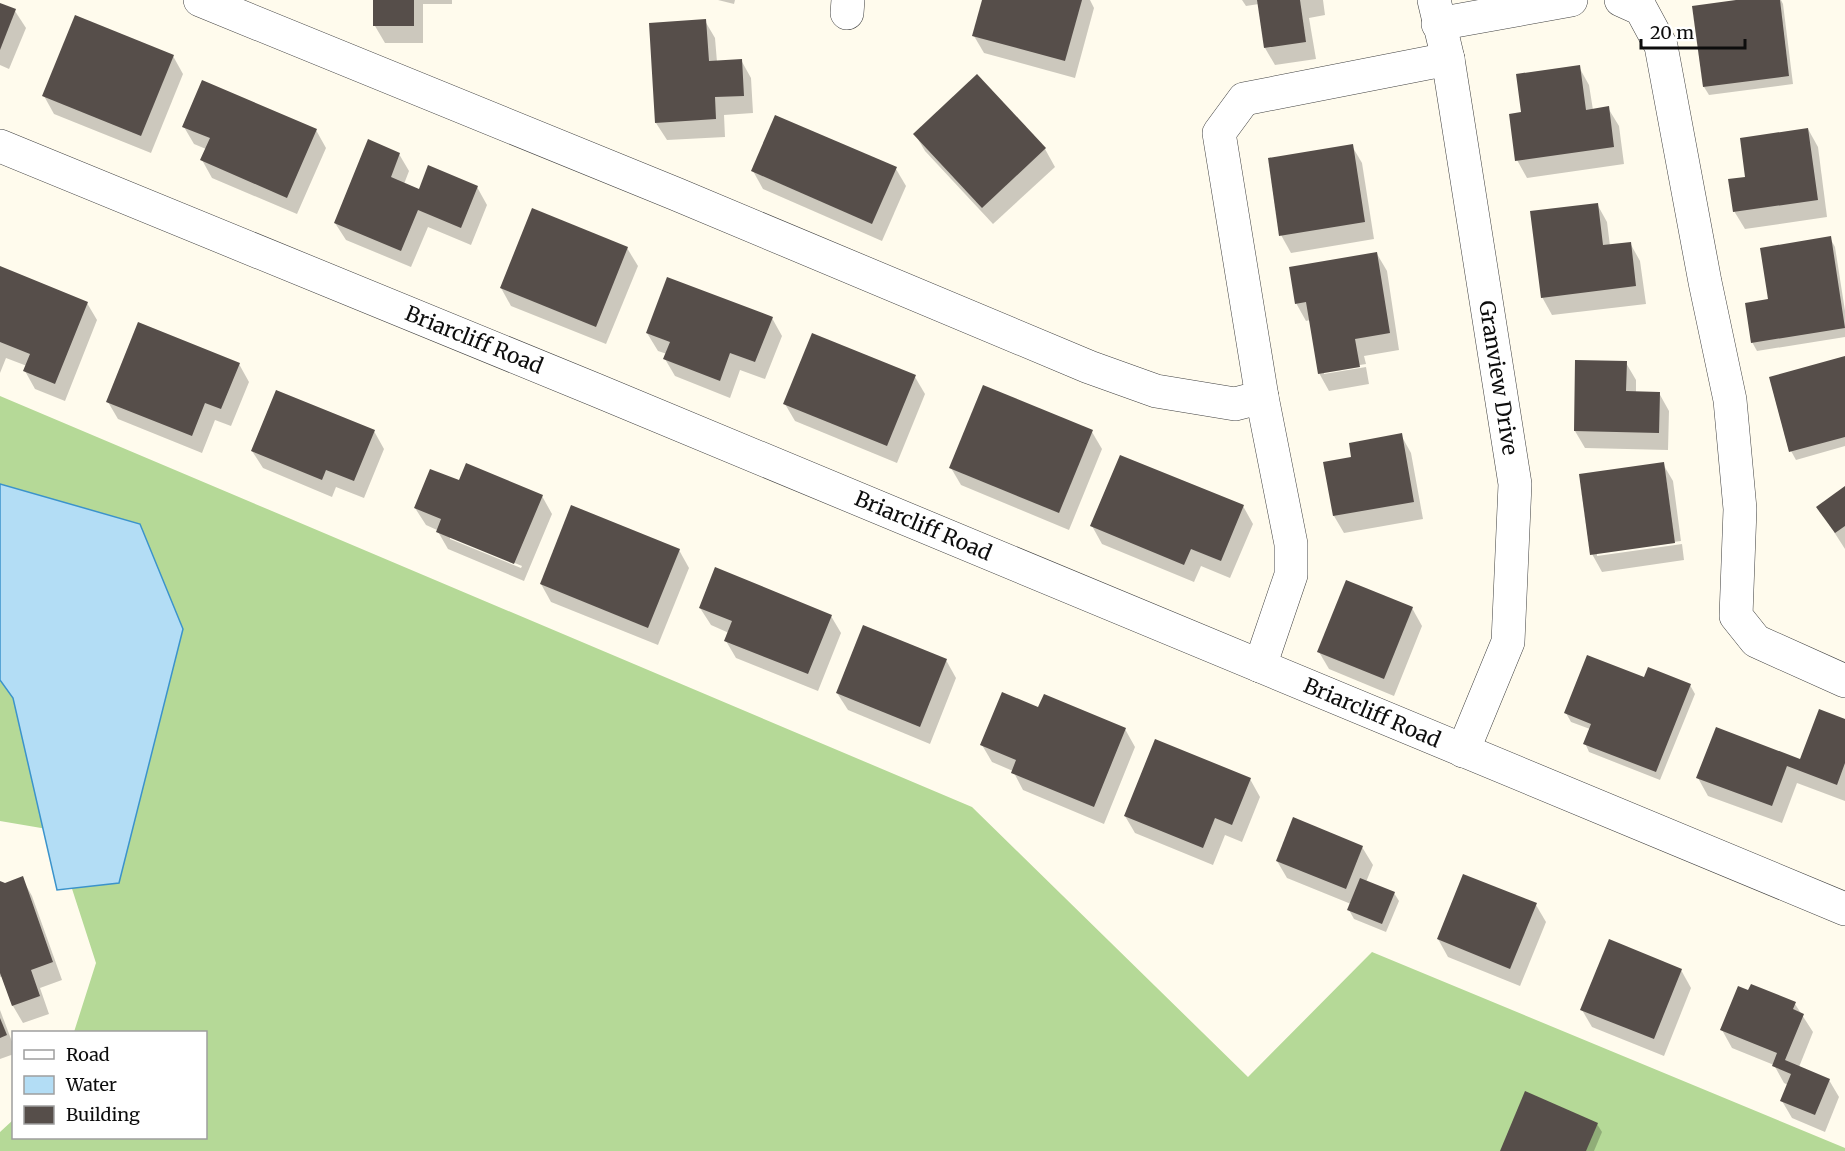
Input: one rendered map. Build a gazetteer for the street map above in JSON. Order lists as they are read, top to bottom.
{
  "streets": {
    "street": ["Briarcliff Road", "Granview Drive"]
  },
  "crossings": [
    ["Briarcliff Road", "Granview Drive"]
  ],
  "legend": ["Road", "Water", "Building"],
  "scale_bar": "20 m"
}
